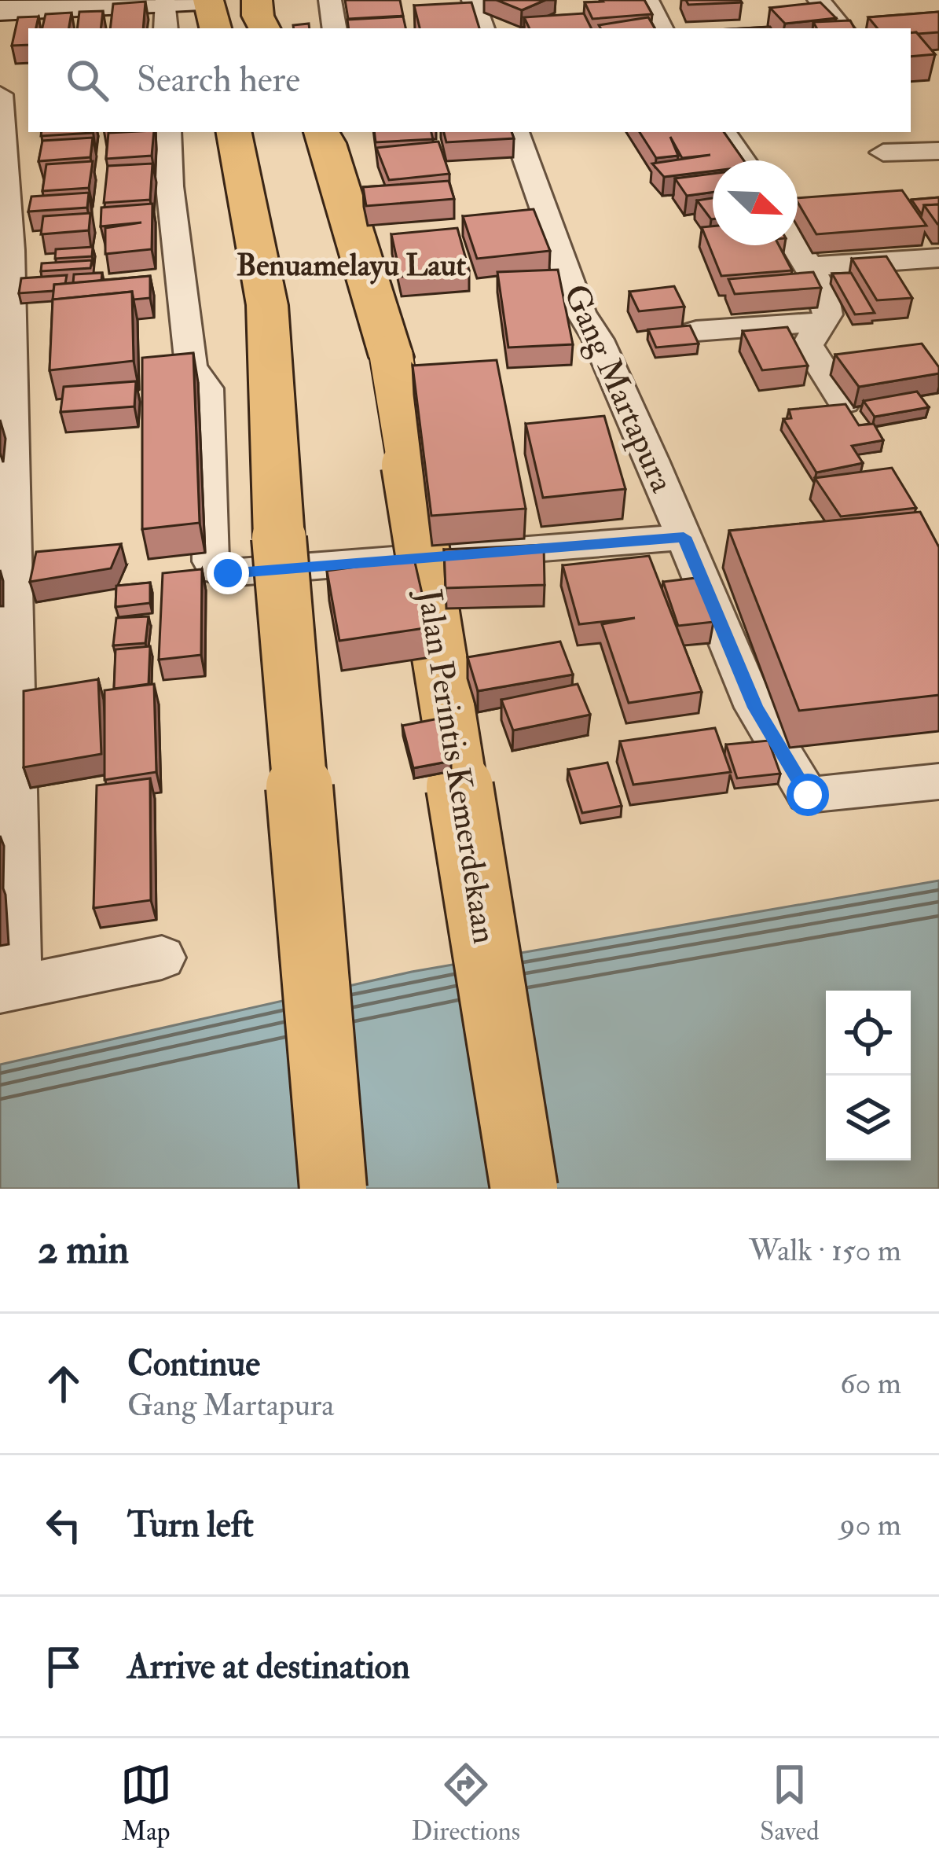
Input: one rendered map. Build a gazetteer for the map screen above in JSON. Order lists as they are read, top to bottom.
{
  "streets": {
    "highway": ["Jalan Perintis Kemerdekaan"],
    "street": ["Gang Martapura"]
  },
  "districts": ["Benuamelayu Laut"],
  "north": "bottom right",
  "page": {
    "search": "Search here",
    "heading": ["2 min", "Walk · 150 m"],
    "list": [
      ["Continue", "Gang Martapura", "60 m"],
      ["Turn left", "90 m"],
      "Arrive at destination"
    ],
    "nav": ["Map", "Directions", "Saved"]
  }
}
